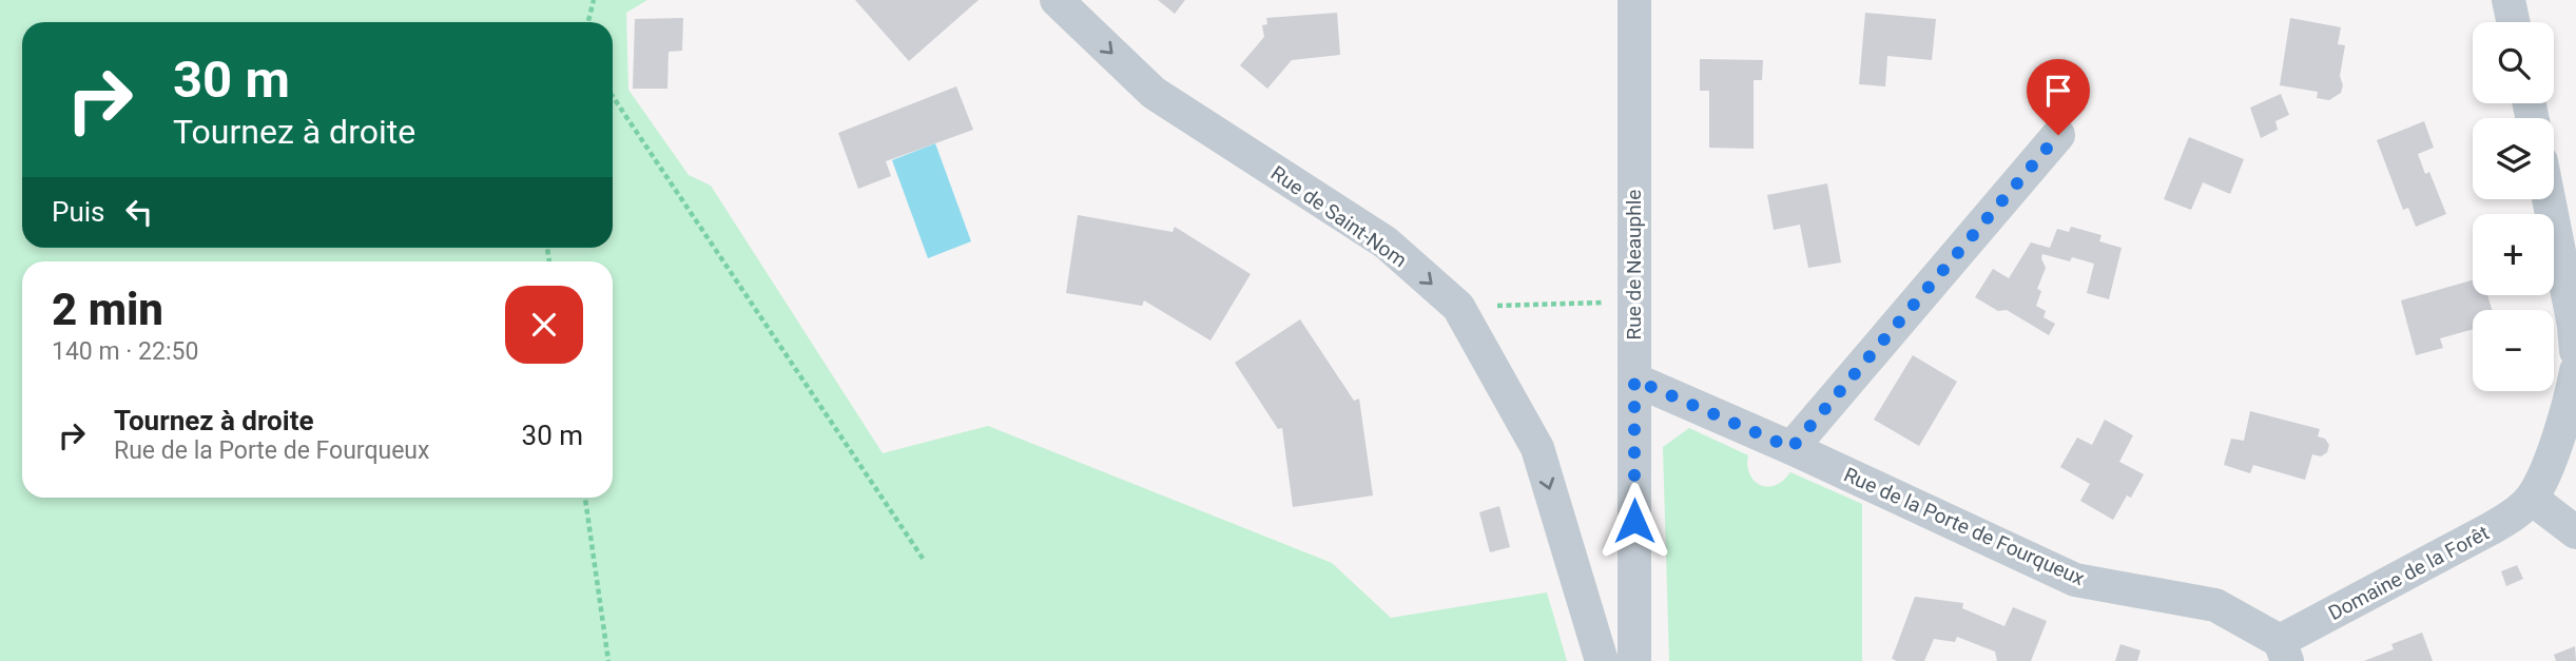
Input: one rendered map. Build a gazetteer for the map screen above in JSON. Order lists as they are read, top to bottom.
{
  "streets": {
    "street": [
      "Rue de Saint-Nom",
      "Rue de Neauphle",
      "Rue de la Porte de Fourqueux",
      "Domaine de la Forêt"
    ]
  },
  "crossings": [
    ["Rue de Neauphle", "Rue de la Porte de Fourqueux"],
    ["Rue de la Porte de Fourqueux", "Domaine de la Forêt"]
  ],
  "one_way": ["Rue de Saint-Nom"],
  "page": {
    "map_buttons": ["+", "−"],
    "turn": ["30 m", "Tournez à droite"],
    "then": "Puis",
    "heading": ["2 min", "140 m · 22:50"],
    "list": [
      {
        "name": "Tournez à droite",
        "note": "Rue de la Porte de Fourqueux",
        "value": "30 m"
      }
    ]
  }
}
